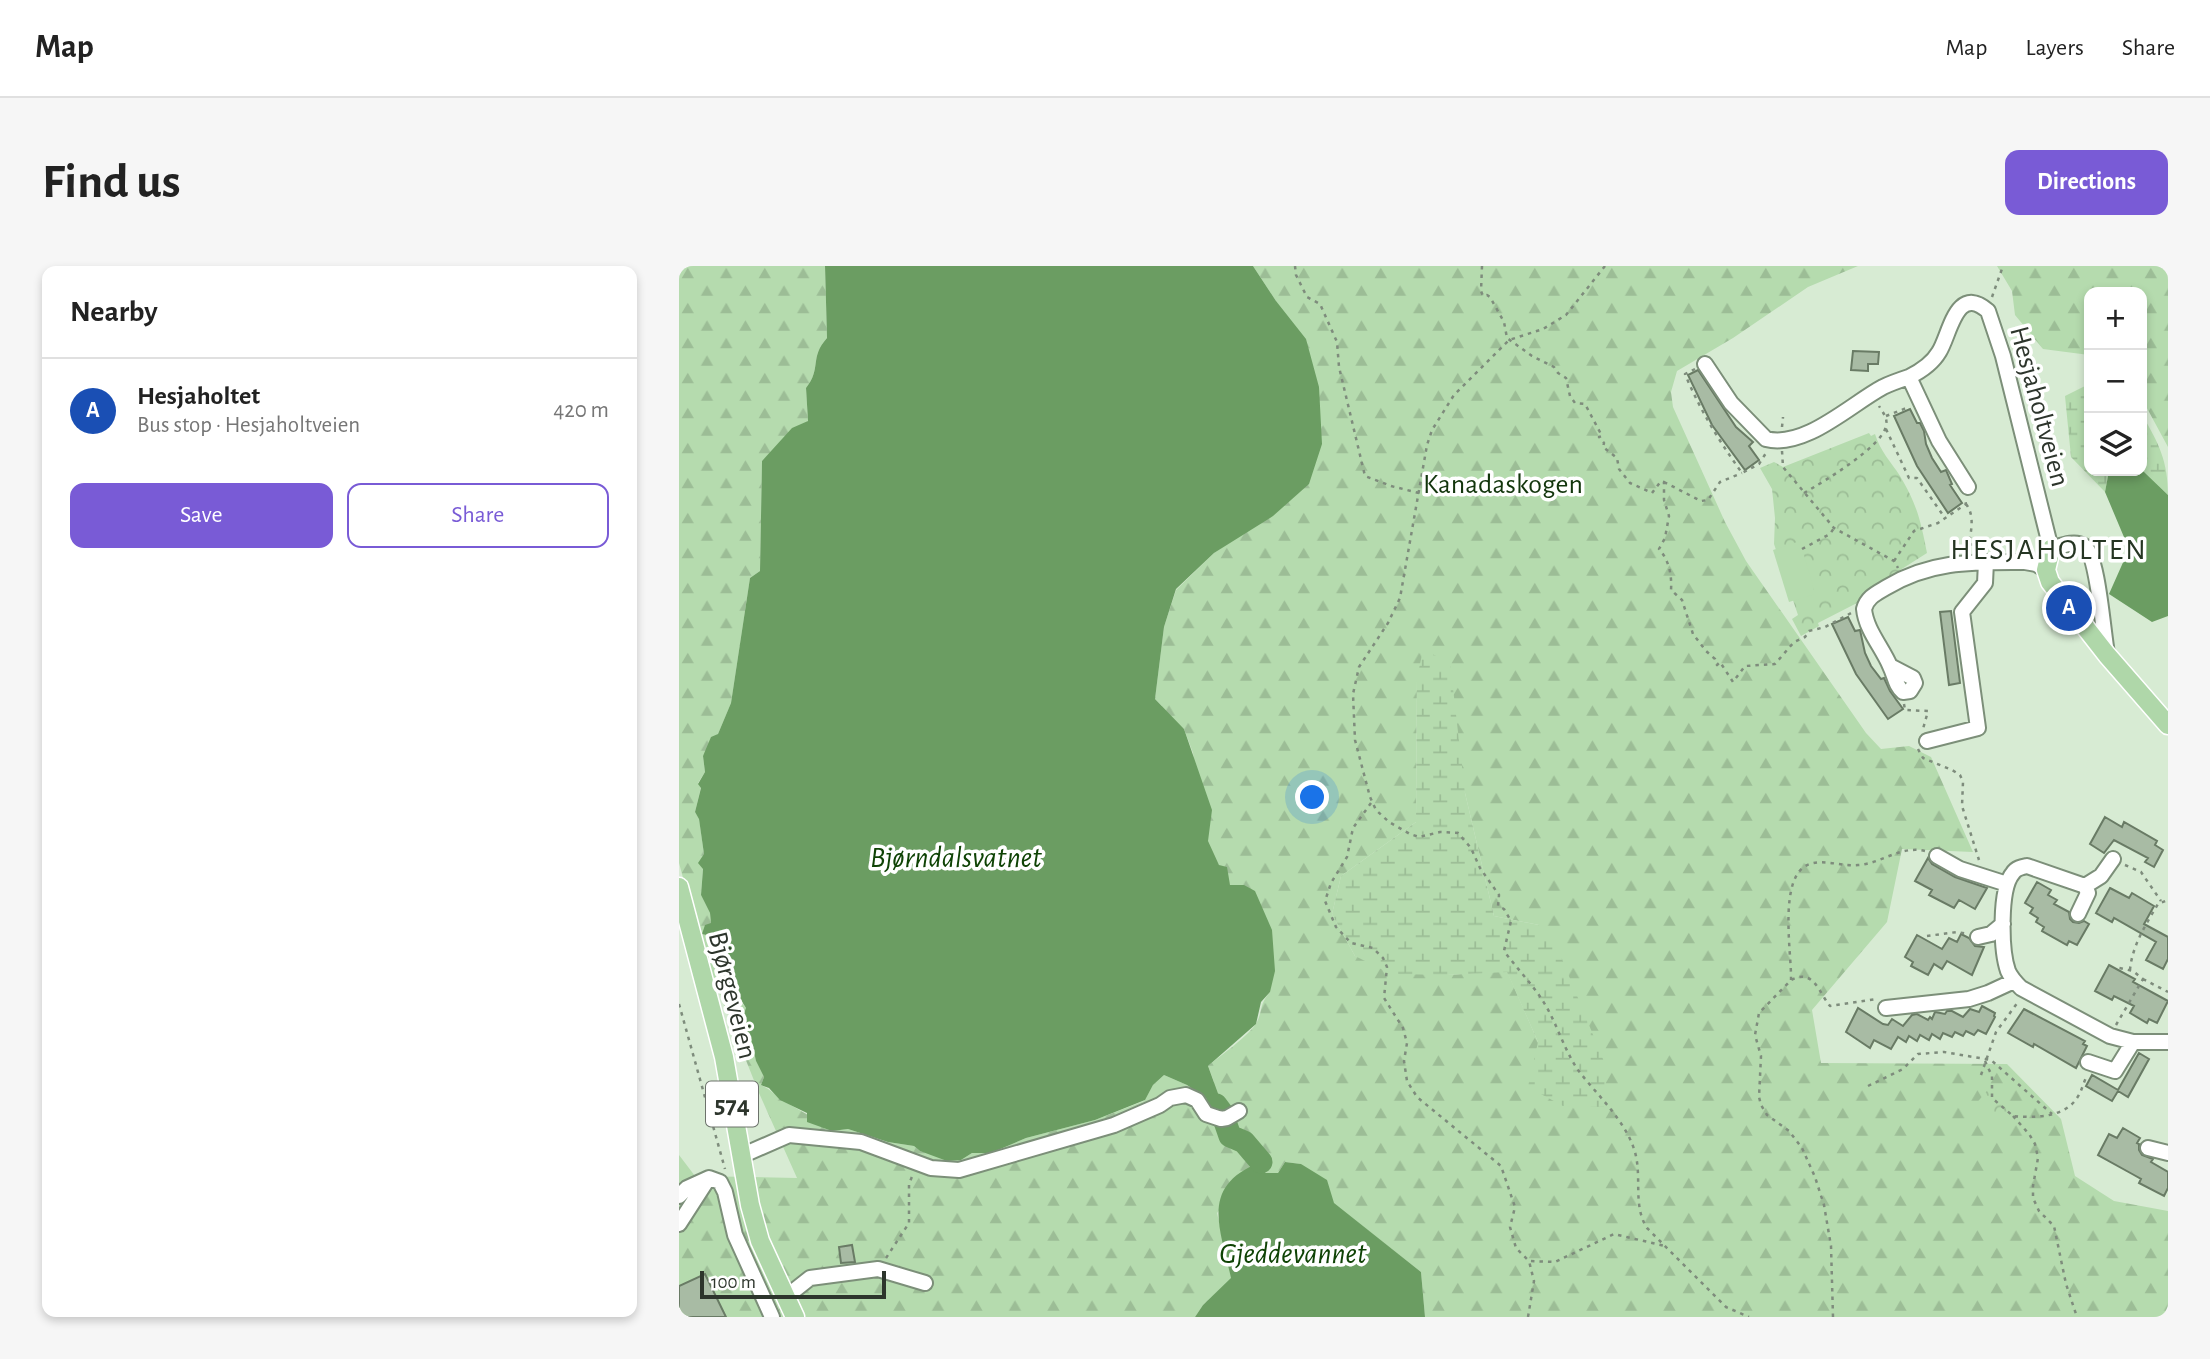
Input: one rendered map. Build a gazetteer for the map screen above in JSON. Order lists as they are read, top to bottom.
{
  "streets": {
    "main road": ["Bjørgeveien", "574"],
    "street": ["Hesjaholtveien"]
  },
  "districts": ["HESJAHOLTEN"],
  "water": ["Bjørndalsvatnet", "Gjeddevannet"],
  "parks": ["Kanadaskogen"],
  "scale_bar": "100 m",
  "page": {
    "header": "Map",
    "nav": ["Map", "Layers", "Share"],
    "buttons": [
      "Directions",
      ["Save", "Share"]
    ],
    "title": "Find us",
    "heading": "Nearby",
    "map_buttons": ["+", "−"],
    "list": [
      {
        "mark": "A",
        "name": "Hesjaholtet",
        "note": "Bus stop · Hesjaholtveien",
        "value": "420 m"
      }
    ],
    "pins": "A",
    "scale": "100 m"
  }
}
